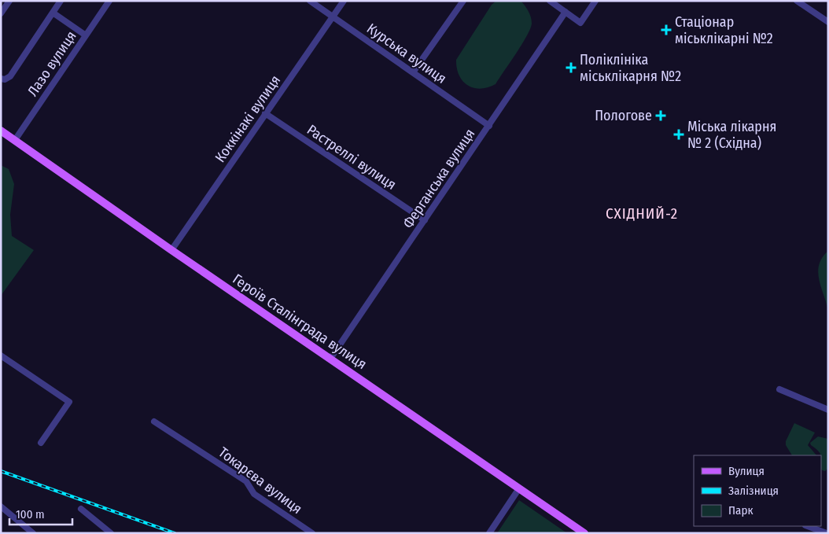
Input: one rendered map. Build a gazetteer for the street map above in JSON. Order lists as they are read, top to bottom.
{
  "streets": {
    "main road": ["Героїв Сталінграда вулиця"],
    "street": [
      "Курська вулиця",
      "Лазо вулиця",
      "Коккінакі вулиця",
      "Растреллі вулиця",
      "Ферганська вулиця",
      "Токарєва вулиця"
    ]
  },
  "crossings": [
    ["Курська вулиця", "Коккінакі вулиця"],
    ["Курська вулиця", "Ферганська вулиця"],
    ["Лазо вулиця", "Героїв Сталінграда вулиця"],
    ["Коккінакі вулиця", "Растреллі вулиця"],
    ["Коккінакі вулиця", "Героїв Сталінграда вулиця"],
    ["Растреллі вулиця", "Ферганська вулиця"],
    ["Ферганська вулиця", "Героїв Сталінграда вулиця"]
  ],
  "districts": ["СХІДНИЙ-2"],
  "places": {
    "health": [
      "Стаціонар міськлікарні №2",
      "Поліклініка міськлікарня №2",
      "Пологове",
      "Міська лікарня № 2 (Східна)"
    ]
  },
  "legend": ["Вулиця", "Залізниця", "Парк"],
  "scale_bar": "100 m"
}
